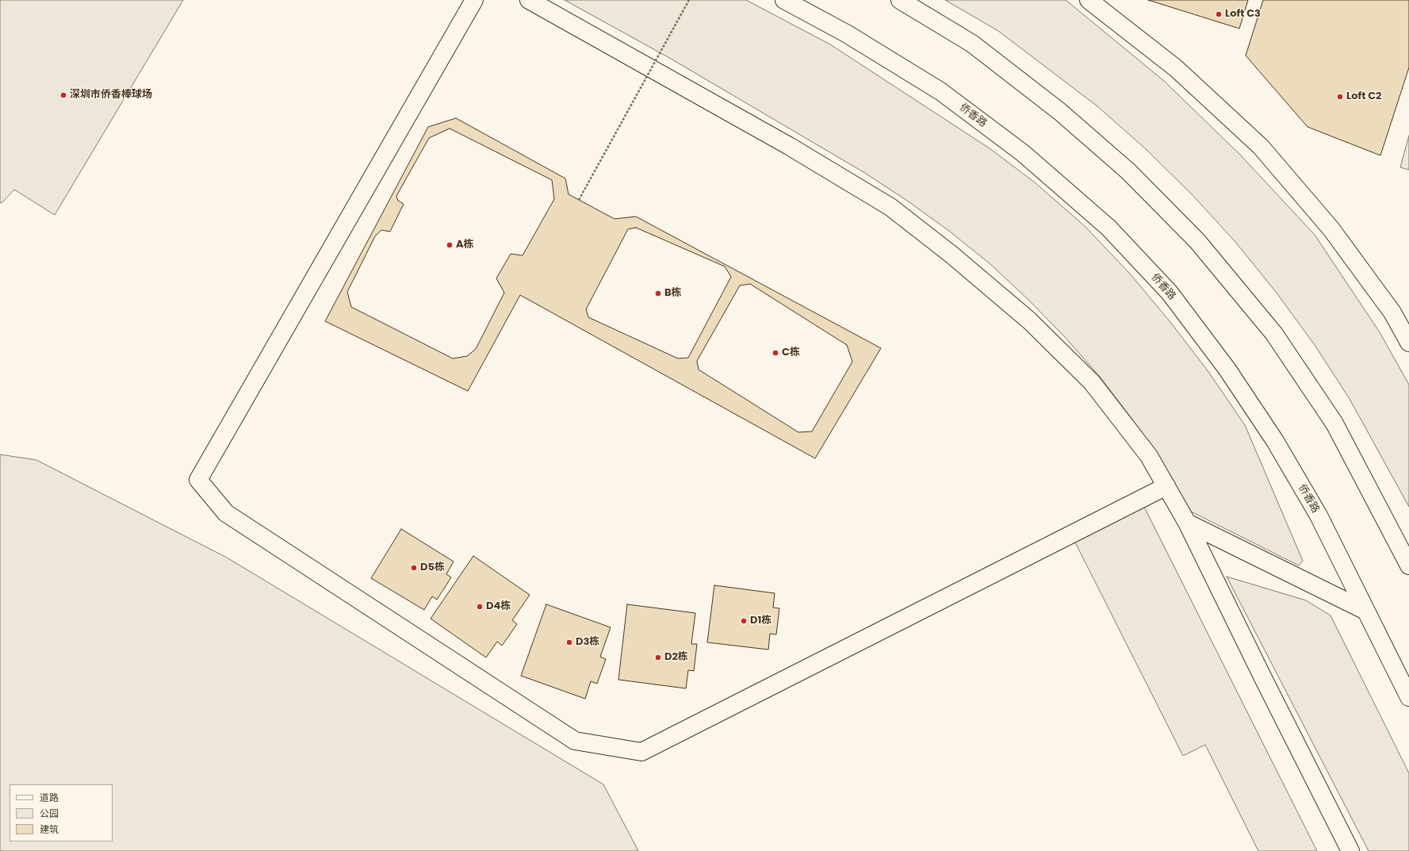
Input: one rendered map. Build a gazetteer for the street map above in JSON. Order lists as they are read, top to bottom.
{
  "streets": {
    "main road": ["侨香路"]
  },
  "places": [
    "Loft C3",
    "深圳市侨香棒球场",
    "Loft C2",
    "A栋",
    "B栋",
    "C栋",
    "D5栋",
    "D4栋",
    "D1栋",
    "D3栋",
    "D2栋"
  ],
  "legend": ["道路", "公园", "建筑"]
}
